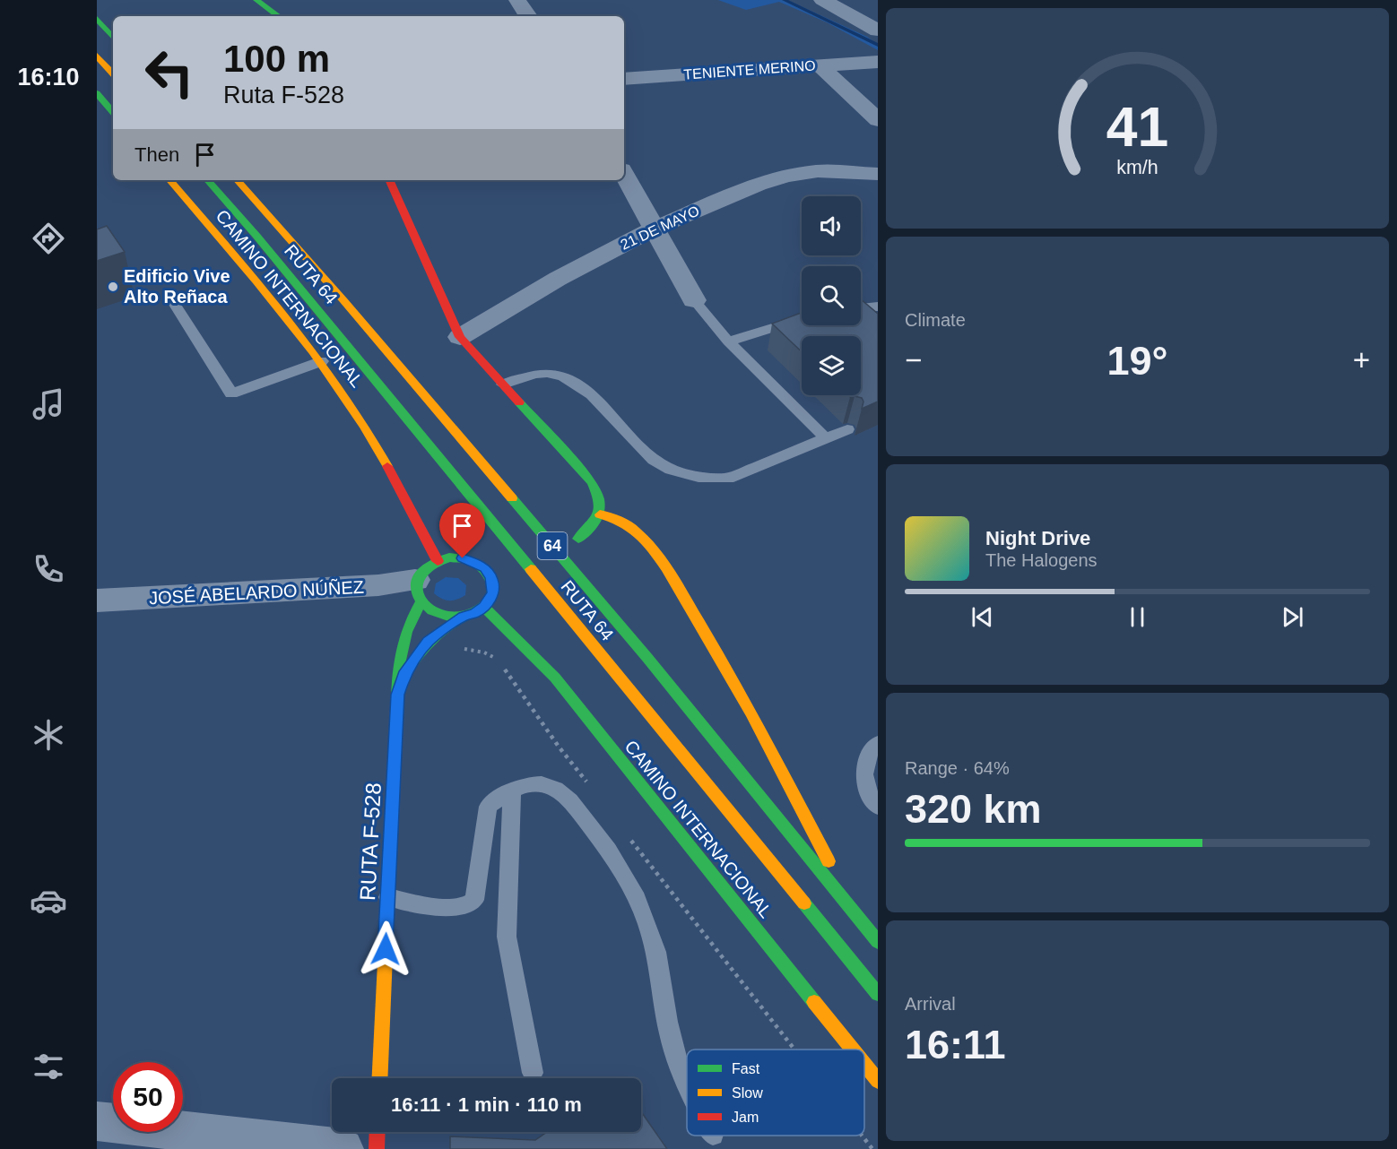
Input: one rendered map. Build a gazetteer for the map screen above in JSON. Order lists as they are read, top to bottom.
{
  "streets": {
    "main road": [
      "RUTA 64",
      "CAMINO INTERNACIONAL",
      "64",
      "RUTA F-528"
    ],
    "street": ["TENIENTE MERINO", "21 DE MAYO", "JOSÉ ABELARDO NÚÑEZ"]
  },
  "crossings": [
    ["CAMINO INTERNACIONAL", "JOSÉ ABELARDO NÚÑEZ"],
    ["CAMINO INTERNACIONAL", "RUTA F-528"],
    ["JOSÉ ABELARDO NÚÑEZ", "RUTA F-528"]
  ],
  "places": ["Edificio Vive Alto Reñaca"],
  "legend": ["Fast", "Slow", "Jam"],
  "page": {
    "tabs": "16:10",
    "turn": ["100 m", "Ruta F-528"],
    "then": "Then",
    "tile": [
      "Climate",
      ["Range · 64%", "320 km"],
      ["Arrival", "16:11"]
    ],
    "heat": ["−", "19°", "+"],
    "song": ["Night Drive", "The Halogens"],
    "limit": "50",
    "trip": "16:11 · 1 min · 110 m",
    "gauge": ["41", "km/h"]
  }
}
